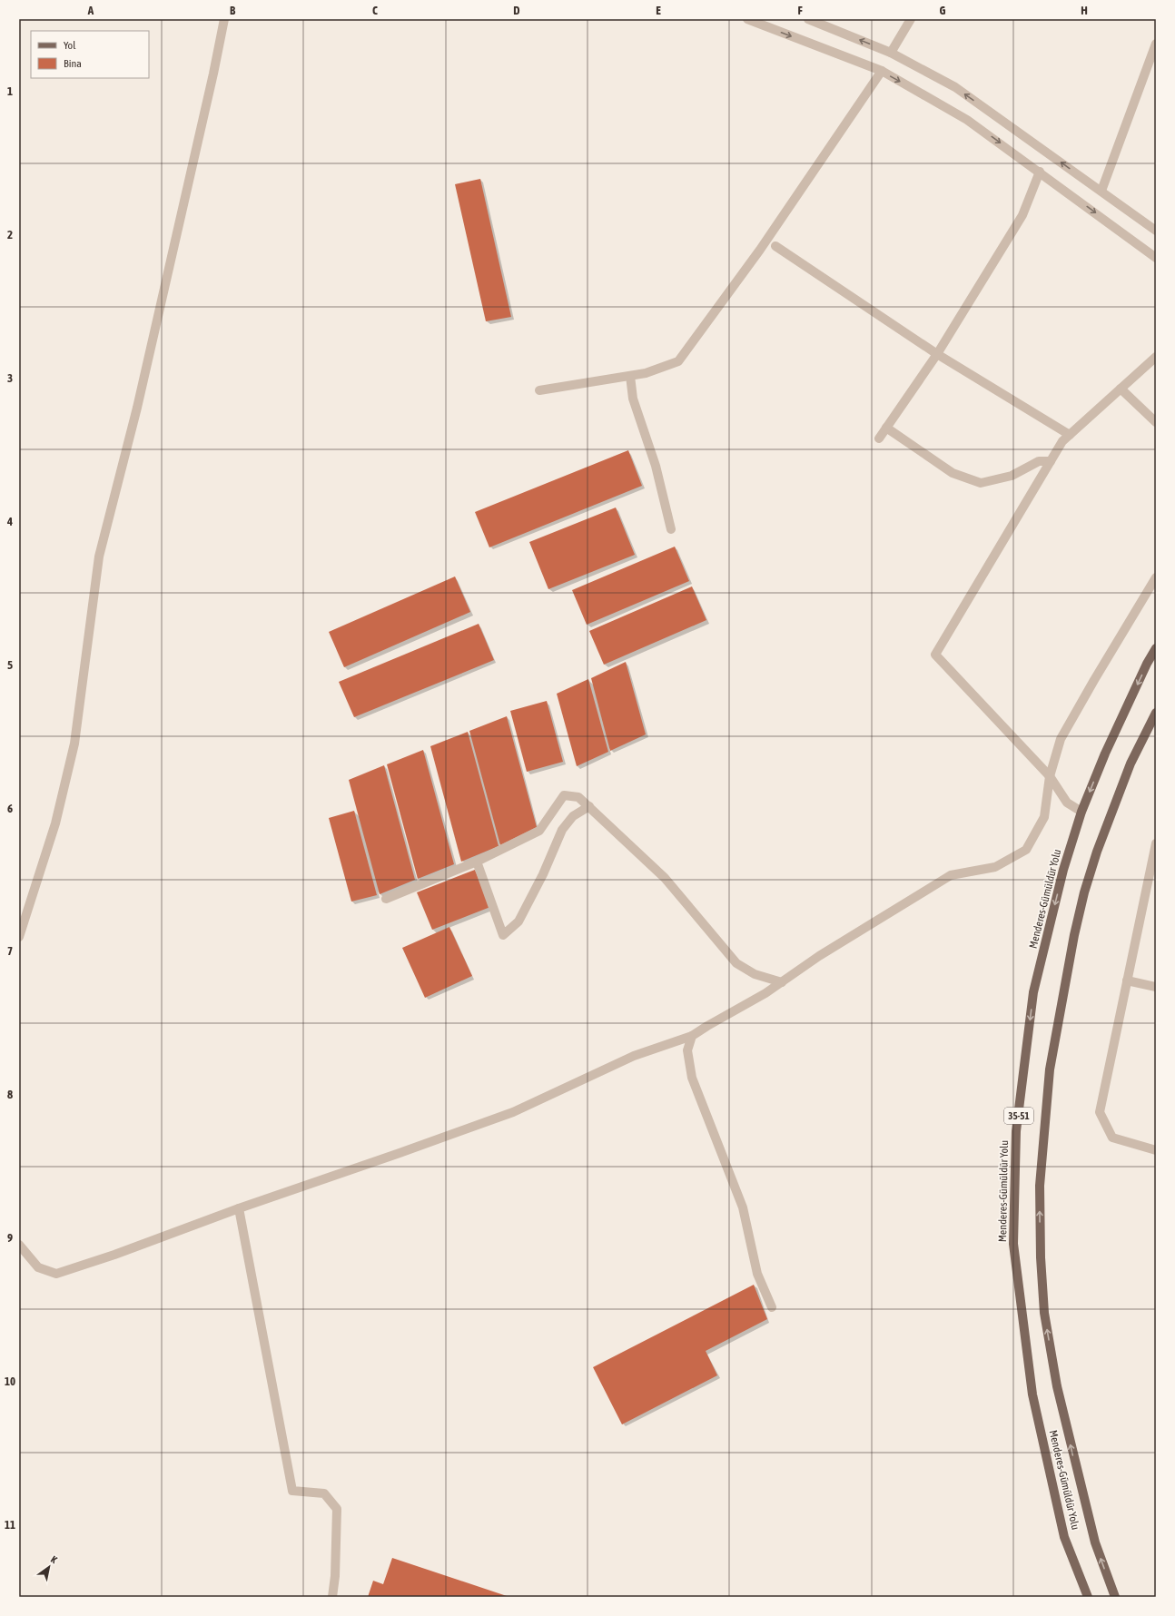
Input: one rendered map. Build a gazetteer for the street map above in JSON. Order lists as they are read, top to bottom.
{
  "streets": {
    "main road": ["Menderes-Gümüldür Yolu", "35-51"]
  },
  "legend": ["Yol", "Bina"],
  "north": "top right",
  "grid": {
    "columns": [
      "A",
      "B",
      "C",
      "D",
      "E",
      "F",
      "G",
      "H"
    ],
    "rows": [
      "1",
      "2",
      "3",
      "4",
      "5",
      "6",
      "7",
      "8",
      "9",
      "10",
      "11"
    ]
  }
}
